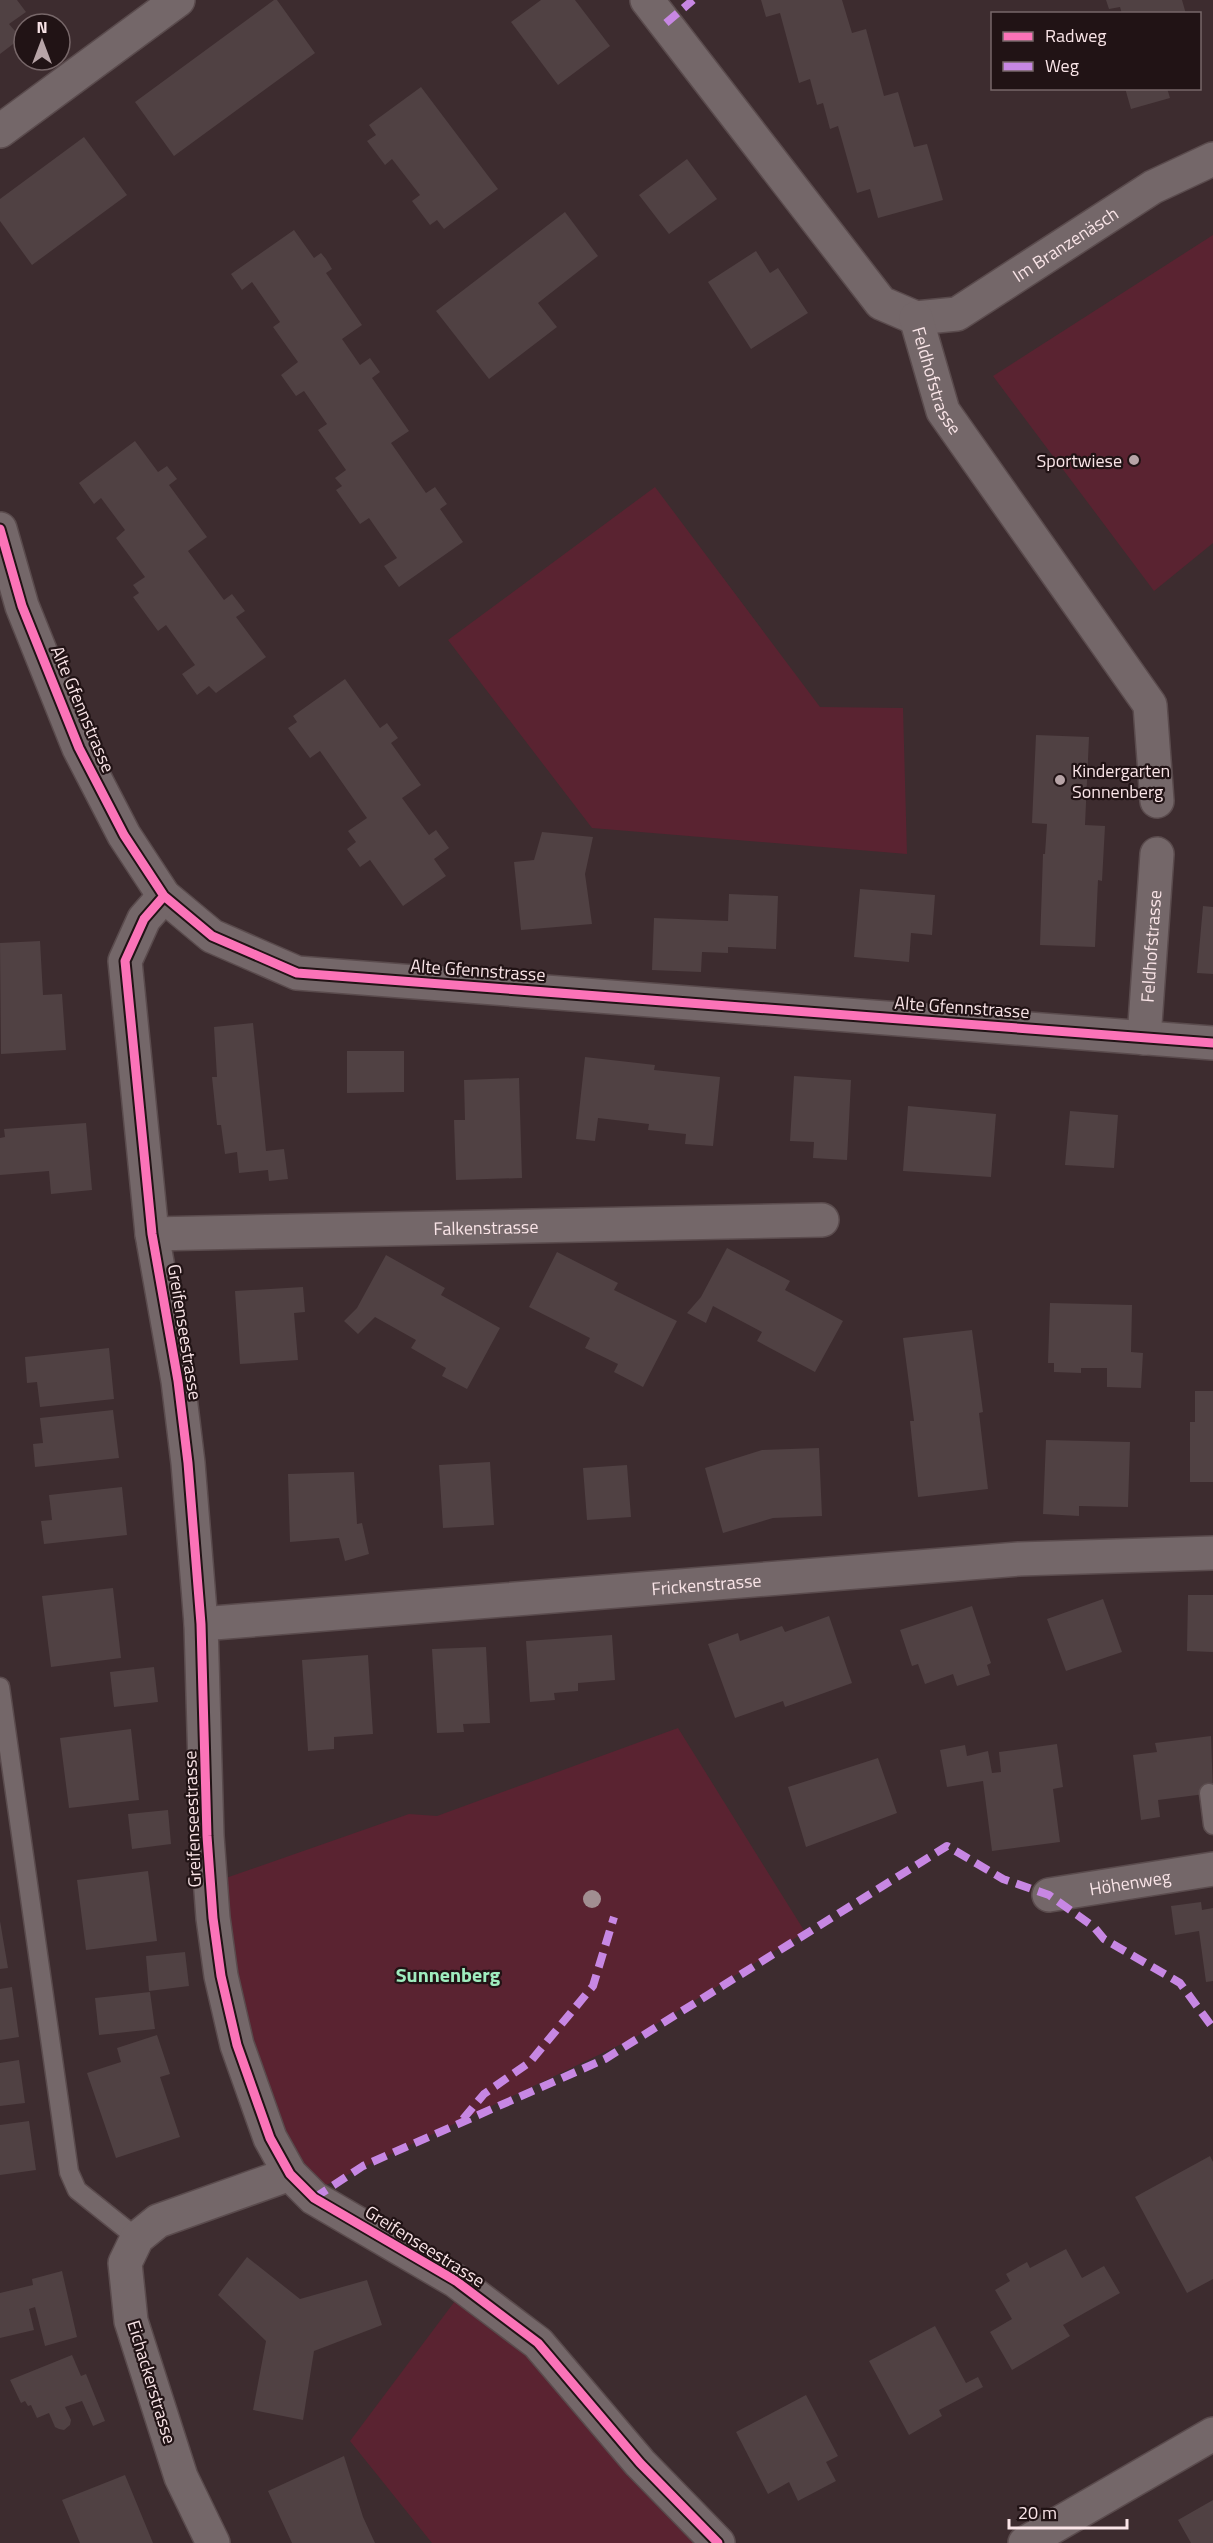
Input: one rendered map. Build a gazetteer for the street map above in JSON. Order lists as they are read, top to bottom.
{
  "streets": {
    "street": [
      "Im Branzenäsch",
      "Feldhofstrasse",
      "Alte Gfennstrasse",
      "Falkenstrasse",
      "Greifenseestrasse",
      "Frickenstrasse",
      "Höhenweg",
      "Eichackerstrasse"
    ]
  },
  "crossings": [
    ["Im Branzenäsch", "Feldhofstrasse"],
    ["Feldhofstrasse", "Alte Gfennstrasse"],
    ["Alte Gfennstrasse", "Greifenseestrasse"],
    ["Falkenstrasse", "Greifenseestrasse"],
    ["Greifenseestrasse", "Frickenstrasse"]
  ],
  "districts": ["Sunnenberg"],
  "places": ["Sportwiese", "Kindergarten Sonnenberg"],
  "legend": ["Radweg", "Weg"],
  "scale_bar": "20 m",
  "north": "top"
}
